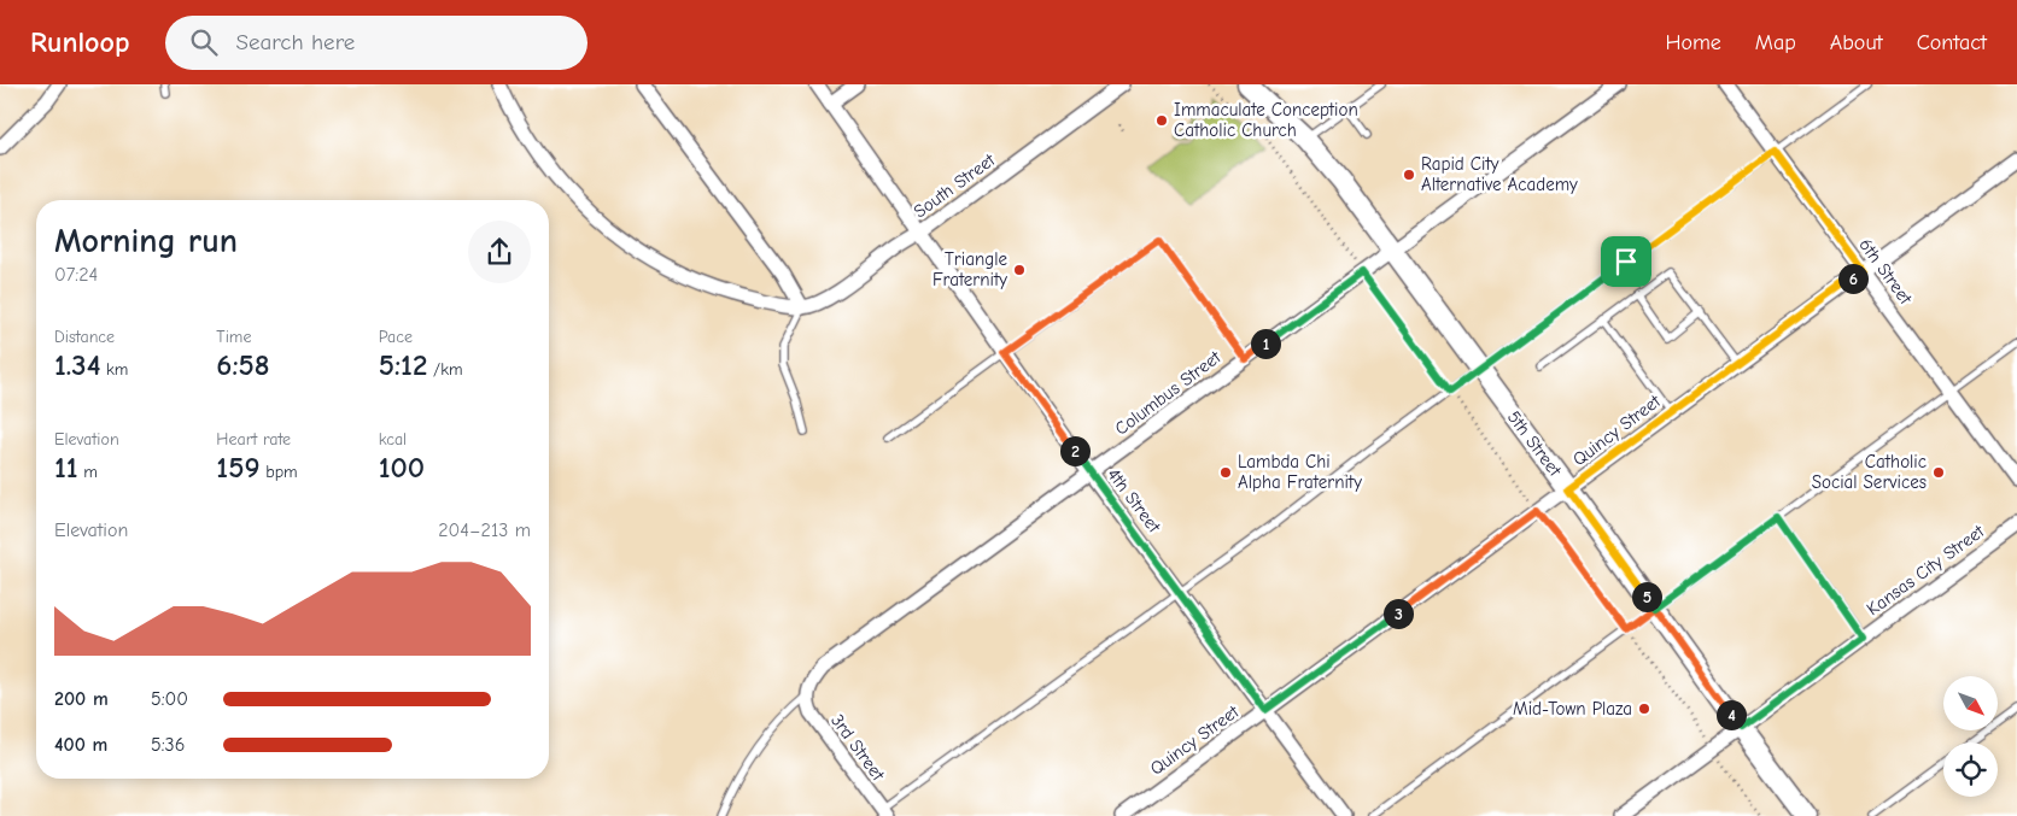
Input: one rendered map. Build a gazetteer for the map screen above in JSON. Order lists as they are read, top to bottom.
{
  "streets": {
    "main road": ["5th Street"],
    "street": [
      "South Street",
      "6th Street",
      "Columbus Street",
      "Quincy Street",
      "4th Street",
      "Kansas City Street",
      "3rd Street"
    ]
  },
  "crossings": [
    ["South Street", "4th Street"],
    ["6th Street", "Quincy Street"],
    ["Columbus Street", "5th Street"],
    ["Columbus Street", "4th Street"],
    ["Columbus Street", "3rd Street"],
    ["Quincy Street", "5th Street"],
    ["Quincy Street", "4th Street"],
    ["5th Street", "Kansas City Street"]
  ],
  "places": [
    "Immaculate Conception Catholic Church",
    "Rapid City Alternative Academy",
    "Triangle Fraternity",
    "Lambda Chi Alpha Fraternity",
    "Catholic Social Services",
    "Mid-Town Plaza"
  ],
  "north": "bottom right",
  "page": {
    "header": "Runloop",
    "search": "Search here",
    "nav": [
      "Home",
      "Map",
      "About",
      "Contact"
    ],
    "heading": ["Morning run", "07:24"],
    "pins": [
      "6",
      "1",
      "2",
      "5",
      "3",
      "4"
    ],
    "stats": [
      ["Distance", "1.34 km"],
      ["Time", "6:58"],
      ["Pace", "5:12 /km"],
      ["Elevation", "11 m"],
      ["Heart rate", "159 bpm"],
      ["kcal", "100"]
    ],
    "chart": ["Elevation", "204–213 m"],
    "list": [
      {
        "name": "200 m",
        "note": "5:00"
      },
      {
        "name": "400 m",
        "note": "5:36"
      }
    ]
  }
}
